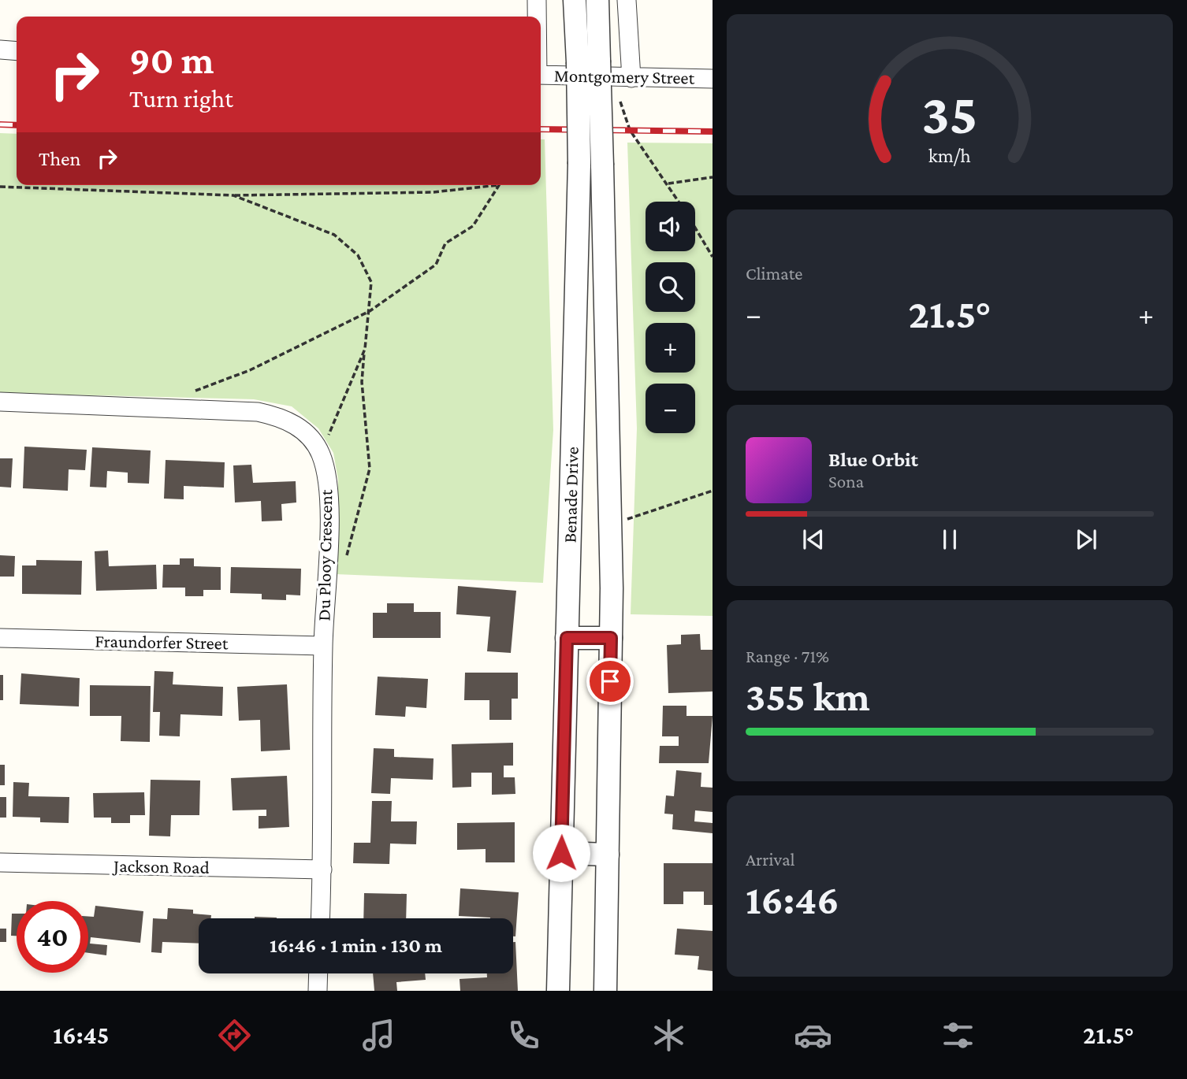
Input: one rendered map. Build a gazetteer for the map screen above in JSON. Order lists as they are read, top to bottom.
{
  "streets": {
    "street": [
      "Montgomery Street",
      "Benade Drive",
      "Du Plooy Crescent",
      "Fraundorfer Street",
      "Jackson Road"
    ]
  },
  "crossings": [
    ["Montgomery Street", "Benade Drive"],
    ["Du Plooy Crescent", "Fraundorfer Street"],
    ["Du Plooy Crescent", "Jackson Road"]
  ],
  "page": {
    "turn": ["90 m", "Turn right"],
    "then": "Then",
    "map_buttons": ["+", "−"],
    "tile": [
      "Climate",
      ["Range · 71%", "355 km"],
      ["Arrival", "16:46"]
    ],
    "heat": ["−", "21.5°", "+"],
    "song": ["Blue Orbit", "Sona"],
    "limit": "40",
    "trip": "16:46 · 1 min · 130 m",
    "tabs": ["16:45", "21.5°"],
    "gauge": ["35", "km/h"]
  }
}
